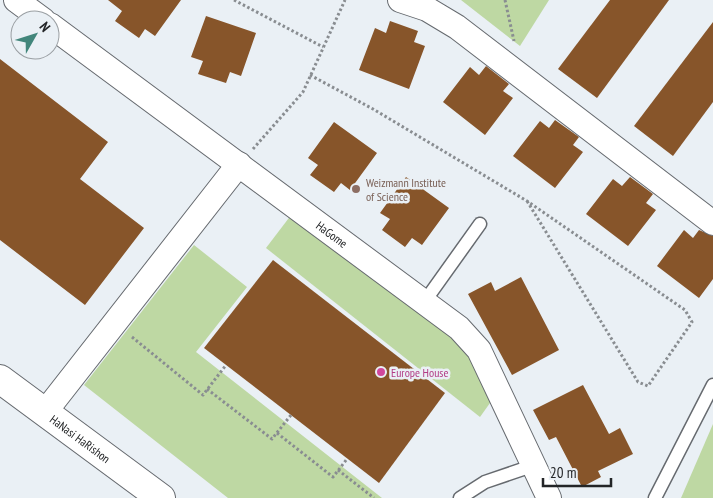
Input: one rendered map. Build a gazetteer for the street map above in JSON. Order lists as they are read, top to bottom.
{
  "streets": {
    "street": ["HaGome", "HaNasi HaRishon"]
  },
  "places": ["Weizmann Institute of Science", "Europe House"],
  "scale_bar": "20 m",
  "north": "top right"
}
